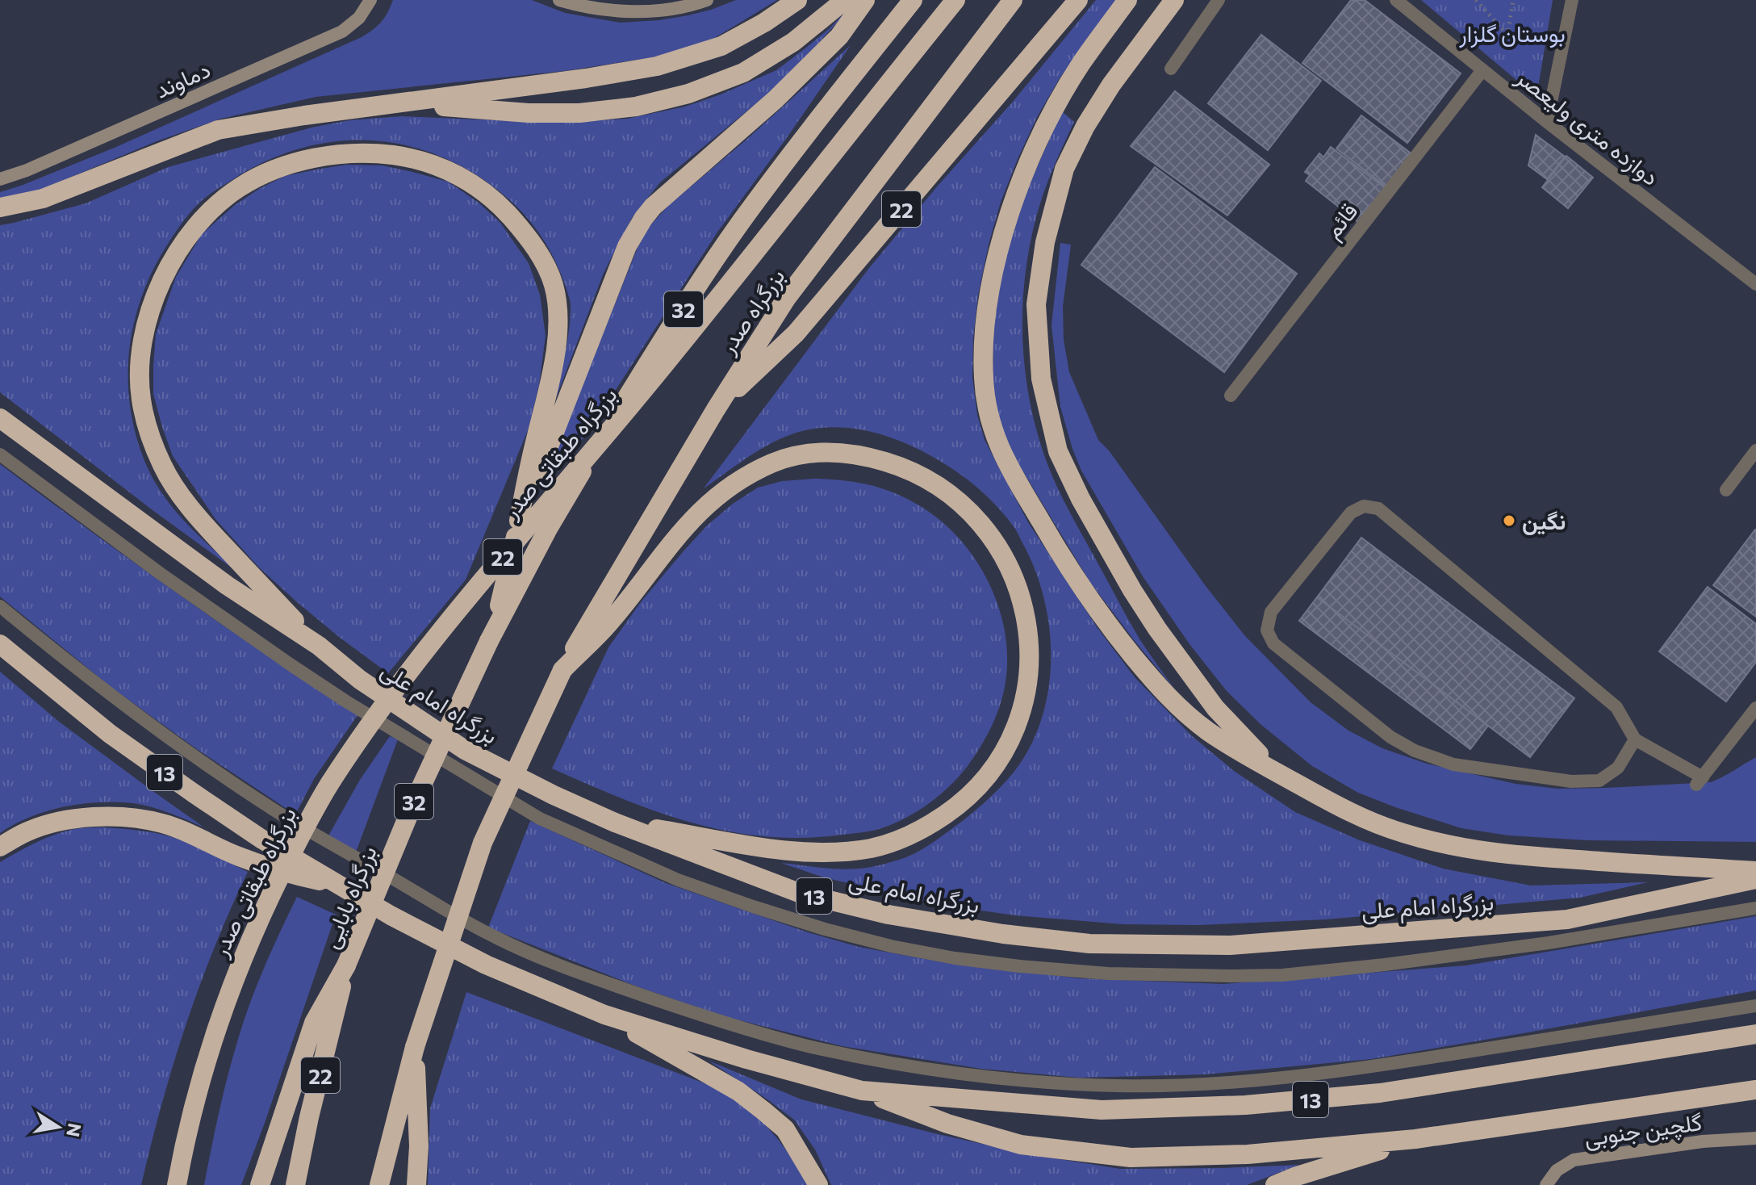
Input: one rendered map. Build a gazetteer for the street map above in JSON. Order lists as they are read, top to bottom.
{
  "streets": {
    "highway": [
      "22",
      "32",
      "بزرگراه صدر",
      "بزرگراه طبقاتی صدر",
      "بزرگراه امام علی",
      "13",
      "بزرگراه بابایی"
    ],
    "main road": ["دماوند", "گلچین جنوبی"],
    "street": ["دوازده متری ولیعصر", "قائم"]
  },
  "crossings": [
    ["دوازده متری ولیعصر", "قائم"],
    ["22", "بزرگراه صدر"],
    ["32", "بزرگراه بابایی"]
  ],
  "parks": ["بوستان گلزار"],
  "places": ["نگین"],
  "north": "right"
}
